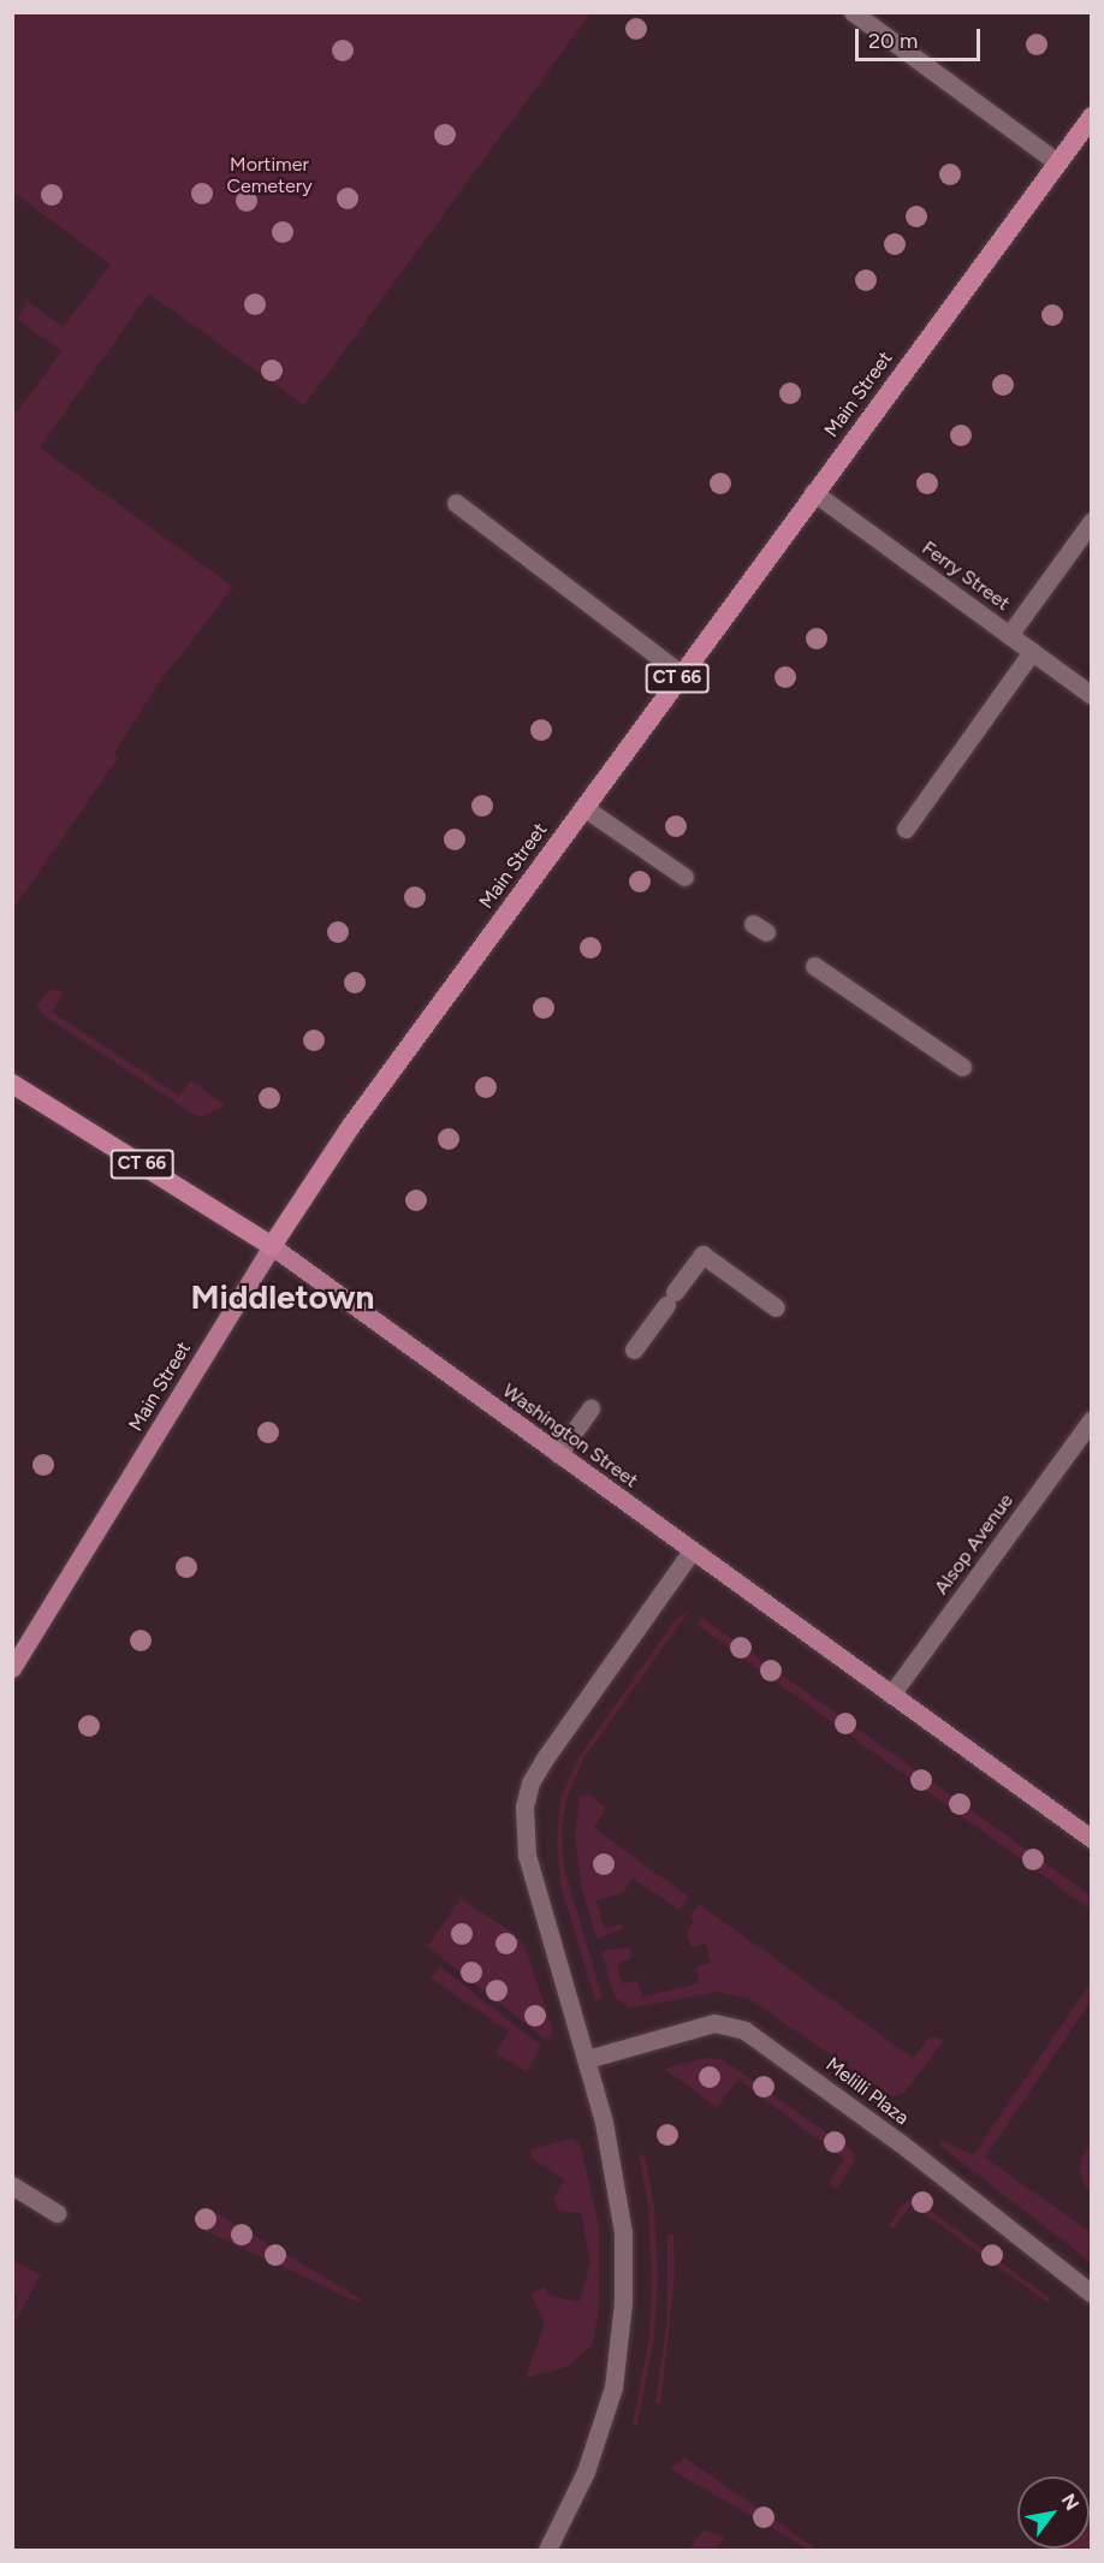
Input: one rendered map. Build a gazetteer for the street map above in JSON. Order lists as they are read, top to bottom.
{
  "streets": {
    "highway": ["Main Street", "CT 66", "Washington Street"],
    "street": ["Ferry Street", "Alsop Avenue", "Melilli Plaza"]
  },
  "crossings": [
    ["Main Street", "Ferry Street"],
    ["Main Street", "Washington Street"],
    ["Washington Street", "Alsop Avenue"]
  ],
  "districts": ["Middletown"],
  "parks": ["Mortimer Cemetery"],
  "scale_bar": "20 m",
  "north": "top right"
}
